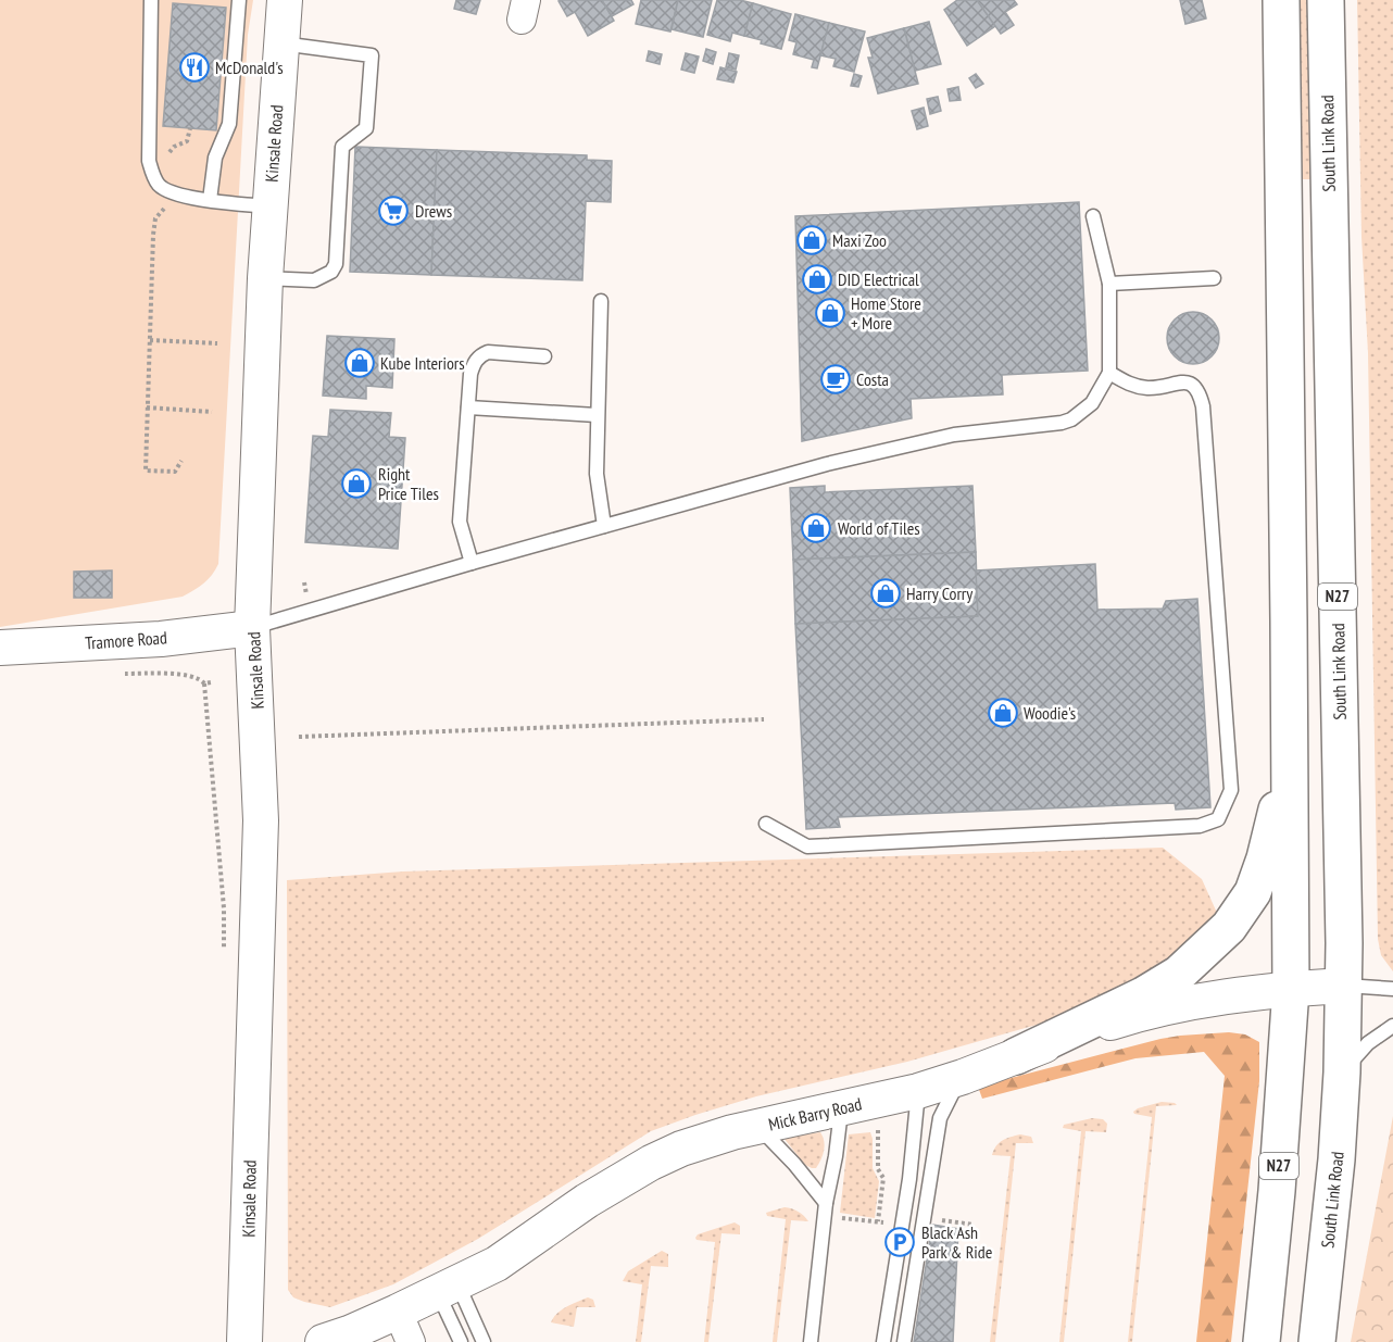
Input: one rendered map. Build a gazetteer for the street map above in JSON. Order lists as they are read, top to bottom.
{
  "streets": {
    "highway": ["South Link Road", "N27"],
    "street": ["Kinsale Road", "Tramore Road", "Mick Barry Road"]
  },
  "crossings": [
    ["Kinsale Road", "Tramore Road"],
    ["South Link Road", "Mick Barry Road"],
    ["N27", "Mick Barry Road"]
  ],
  "places": {
    "restaurant": ["McDonald's"],
    "supermarket": ["Drews"],
    "shop": [
      "Maxi Zoo",
      "DID Electrical",
      "Home Store + More",
      "Kube Interiors",
      "Right Price Tiles",
      "World of Tiles",
      "Harry Corry",
      "Woodie's"
    ],
    "cafe": ["Costa"],
    "parking": ["Black Ash Park & Ride"]
  }
}
